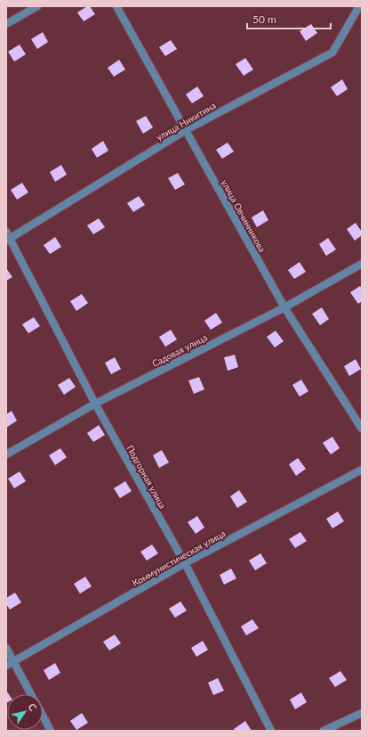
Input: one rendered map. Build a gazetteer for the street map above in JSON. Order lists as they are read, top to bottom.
{
  "streets": {
    "street": [
      "улица Никитина",
      "улица Овчинникова",
      "Садовая улица",
      "Подгорная улица",
      "Коммунистическая улица"
    ]
  },
  "crossings": [
    ["улица Никитина", "улица Овчинникова"],
    ["улица Никитина", "Подгорная улица"],
    ["улица Овчинникова", "Садовая улица"],
    ["Садовая улица", "Подгорная улица"],
    ["Подгорная улица", "Коммунистическая улица"]
  ],
  "scale_bar": "50 m",
  "north": "top right"
}
